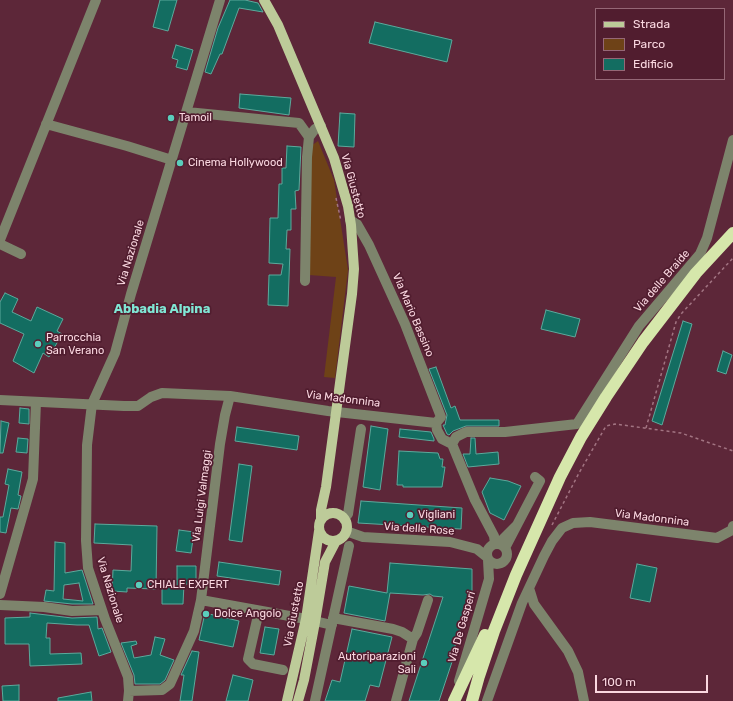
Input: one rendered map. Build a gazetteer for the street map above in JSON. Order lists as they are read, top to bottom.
{
  "streets": {
    "main road": ["Via Giustetto"],
    "street": [
      "Via Nazionale",
      "Via delle Braide",
      "Via Mario Bassino",
      "Via Madonnina",
      "Via Luigi Valmaggi",
      "Via delle Rose",
      "Via De Gasperi"
    ]
  },
  "crossings": [
    ["Via Giustetto", "Via Mario Bassino"],
    ["Via Giustetto", "Via Madonnina"],
    ["Via Giustetto", "Via delle Rose"],
    ["Via Nazionale", "Via Madonnina"],
    ["Via Nazionale", "Via Luigi Valmaggi"],
    ["Via Mario Bassino", "Via Madonnina"],
    ["Via Madonnina", "Via Luigi Valmaggi"],
    ["Via delle Rose", "Via De Gasperi"]
  ],
  "districts": ["Abbadia Alpina"],
  "places": [
    "Tamoil",
    "Cinema Hollywood",
    "Parrocchia San Verano",
    "Vigliani",
    "CHIALE EXPERT",
    "Dolce Angolo",
    "Autoriparazioni Sali"
  ],
  "legend": ["Strada", "Parco", "Edificio"],
  "scale_bar": "100 m"
}
